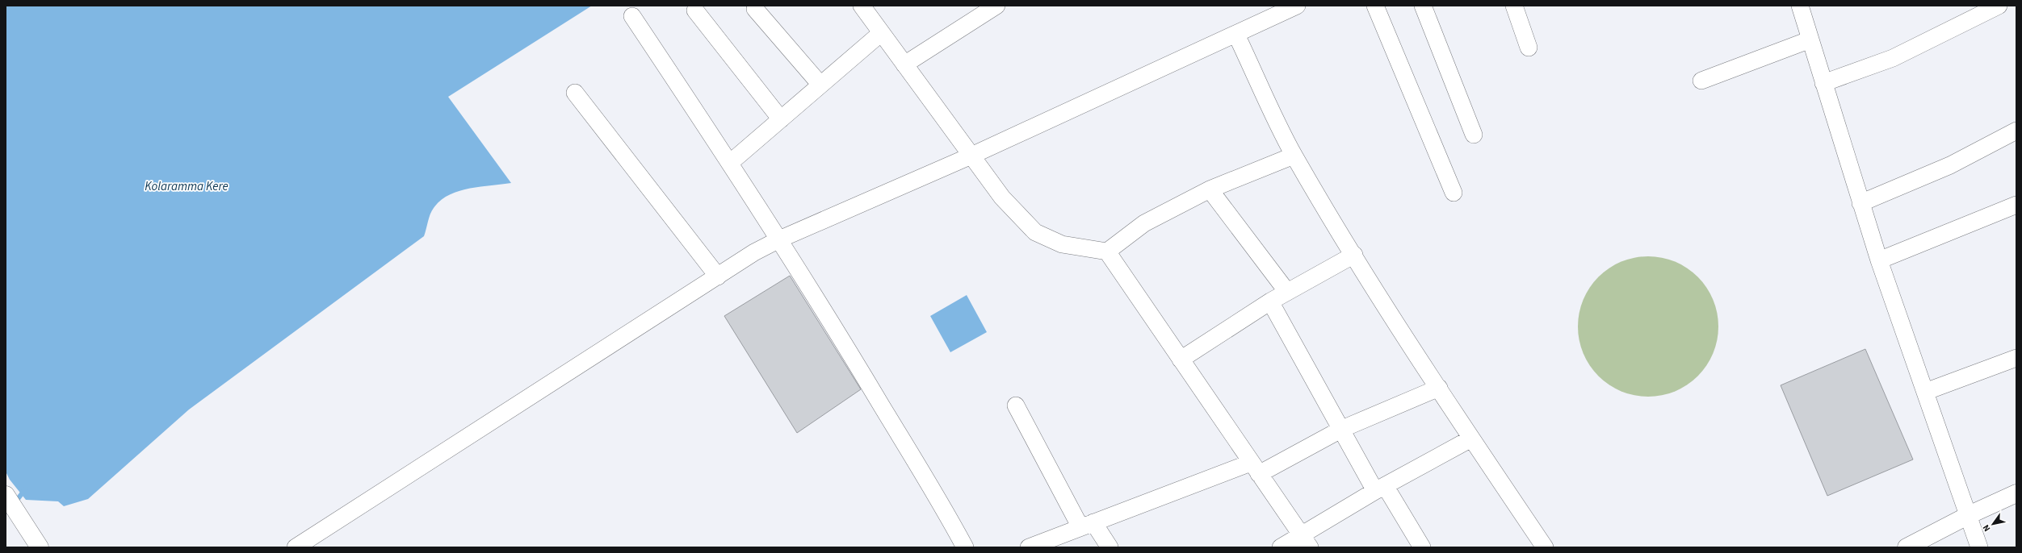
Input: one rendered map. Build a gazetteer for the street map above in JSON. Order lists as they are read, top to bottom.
{
  "water": ["Kolaramma Kere"],
  "north": "bottom left"
}
